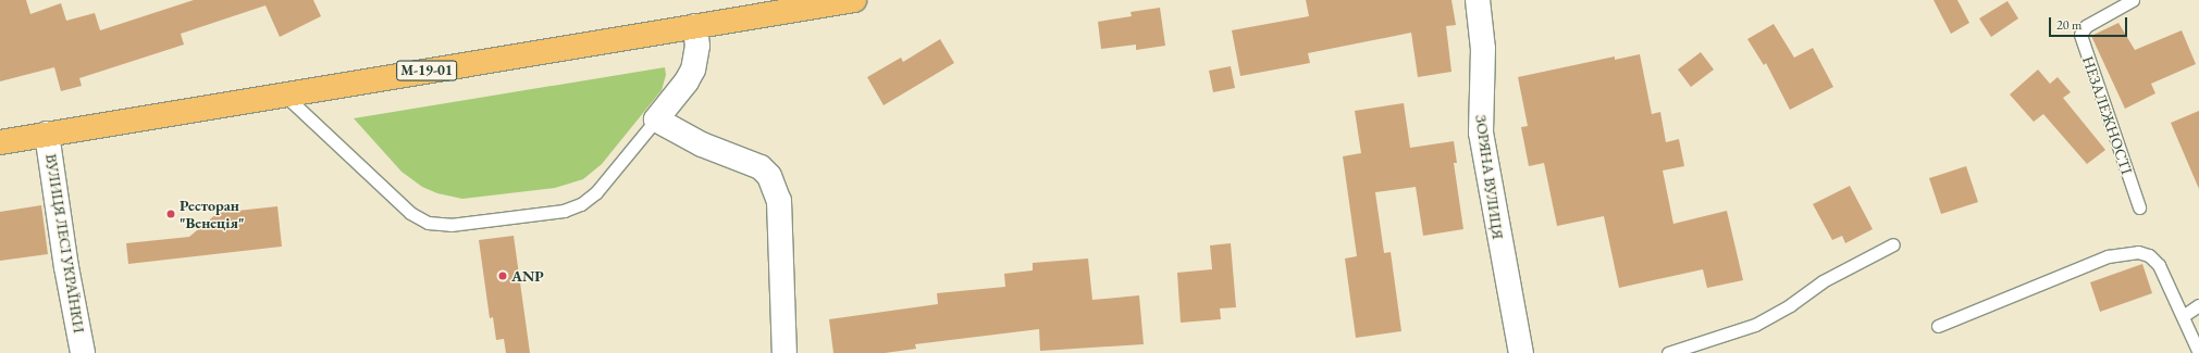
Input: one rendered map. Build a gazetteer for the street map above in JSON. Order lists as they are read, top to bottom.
{
  "streets": {
    "main road": ["М-19-01"],
    "street": ["ЗОРЯНА ВУЛИЦЯ", "ВУЛИЦЯ ЛЕСІ УКРАЇНКИ"],
    "lane": ["НЕЗАЛЕЖНОСТІ"]
  },
  "crossings": [
    ["М-19-01", "ВУЛИЦЯ ЛЕСІ УКРАЇНКИ"]
  ],
  "places": ["Ресторан \"Венеція\"", "ANP"],
  "scale_bar": "20 m"
}
